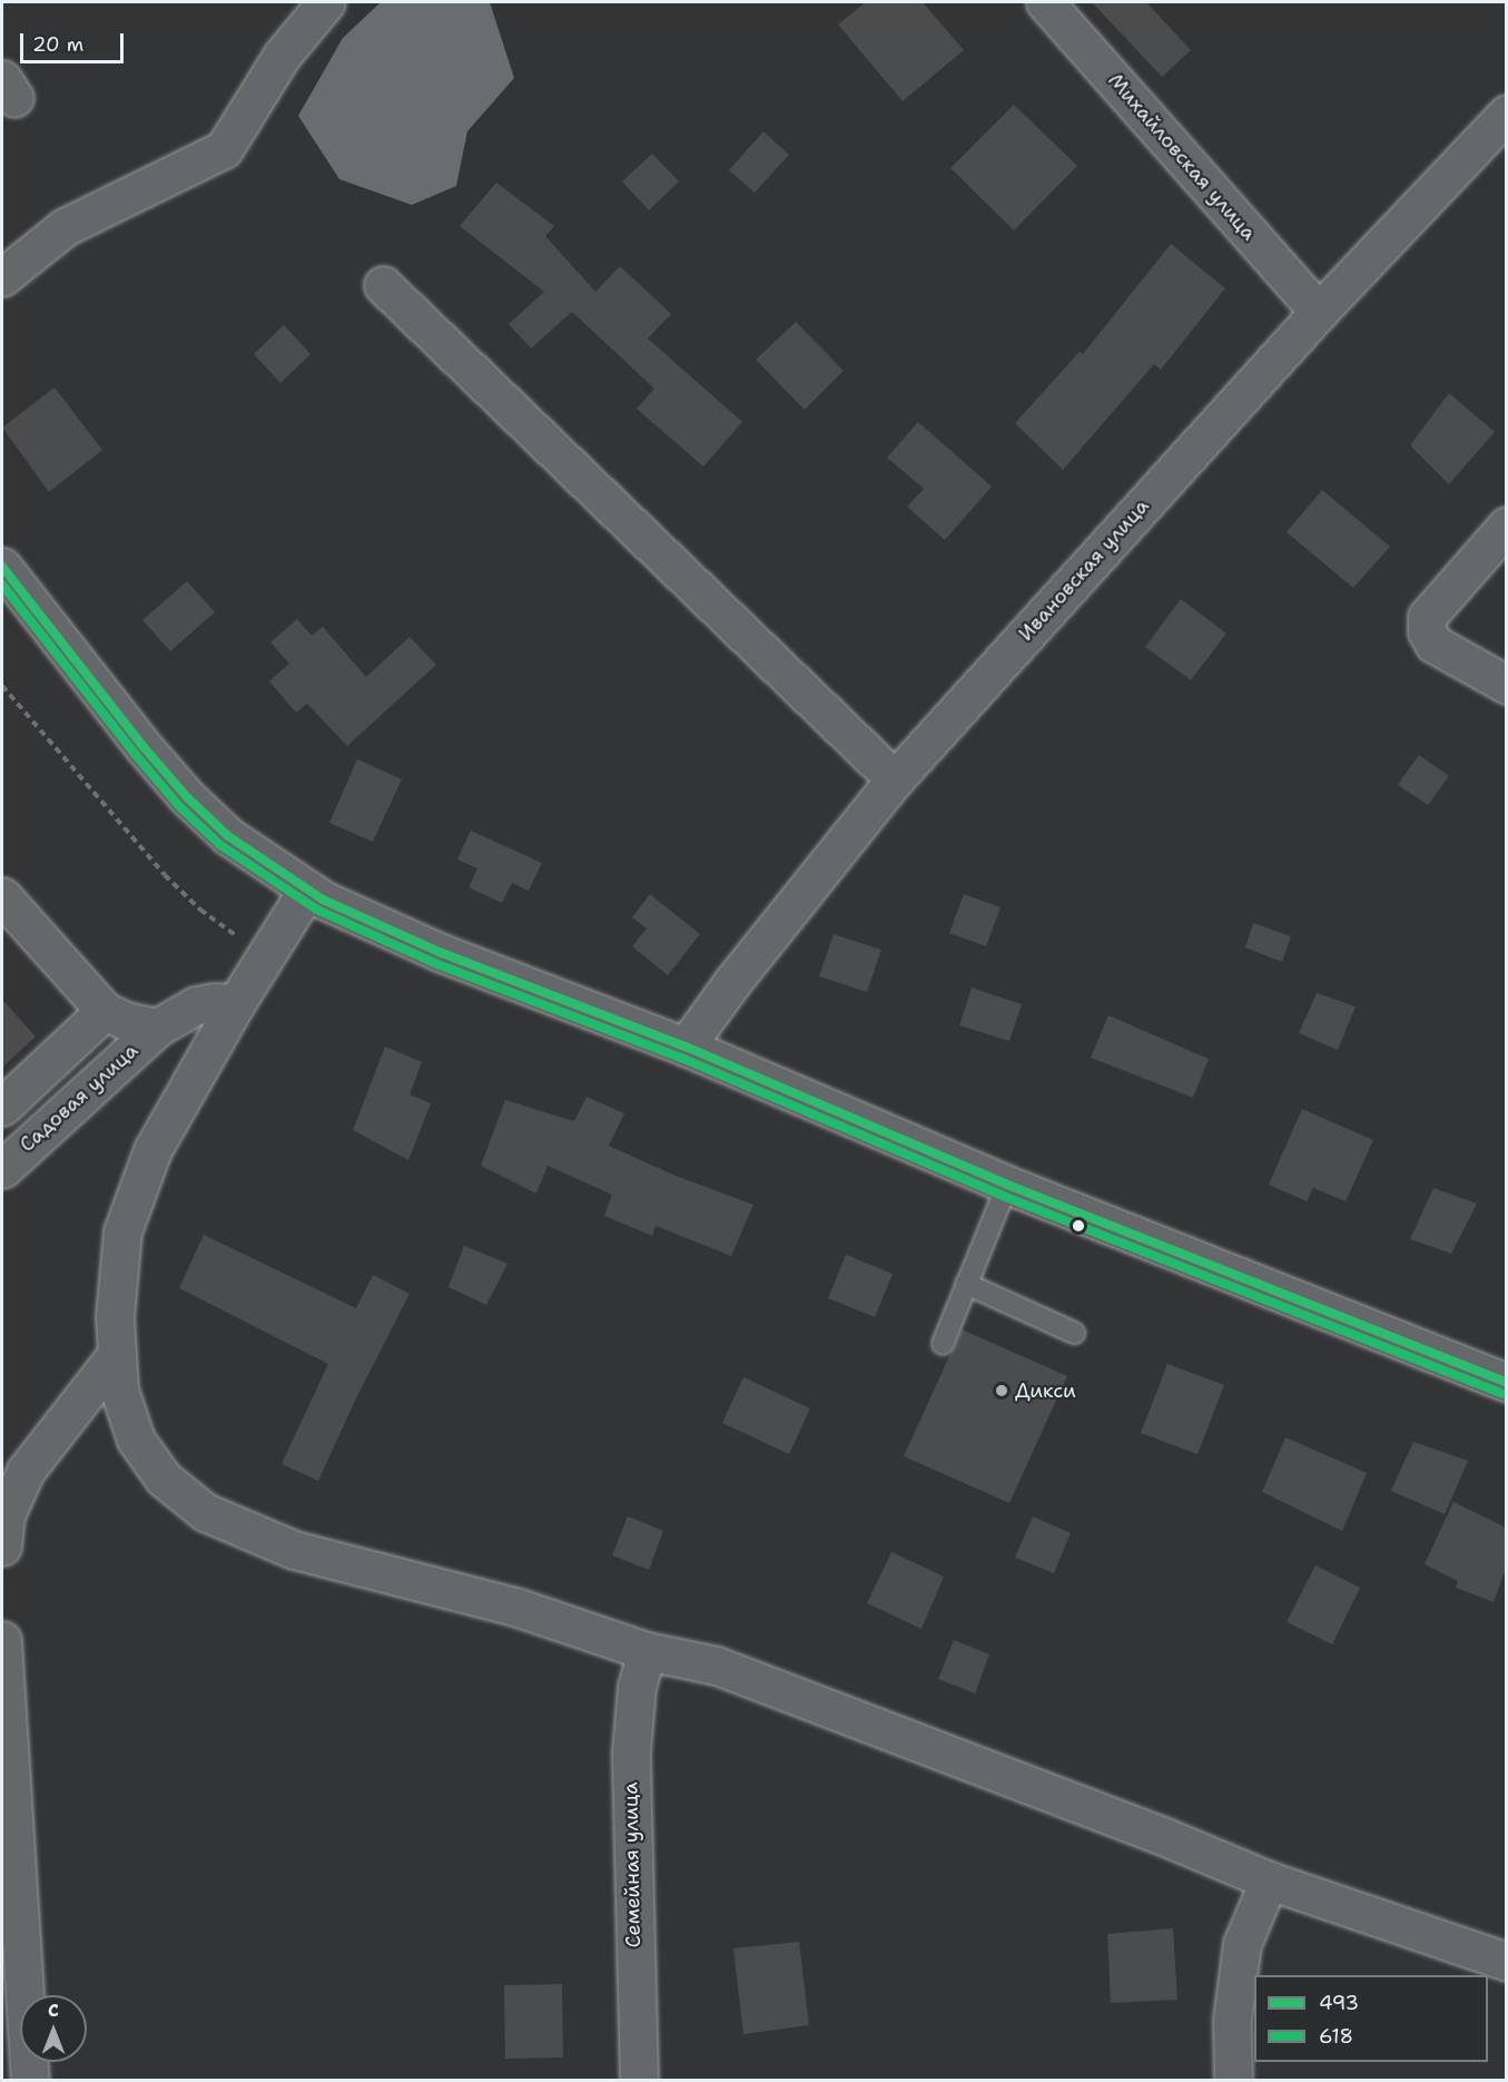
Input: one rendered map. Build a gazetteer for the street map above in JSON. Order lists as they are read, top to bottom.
{
  "streets": {
    "street": [
      "Михайловская улица",
      "Ивановская улица",
      "Садовая улица",
      "Семейная улица"
    ]
  },
  "crossings": [
    ["Михайловская улица", "Ивановская улица"]
  ],
  "places": ["Дикси"],
  "lines": ["transit line 493", "transit line 618"],
  "legend": ["493", "618"],
  "scale_bar": "20 m",
  "north": "top"
}
